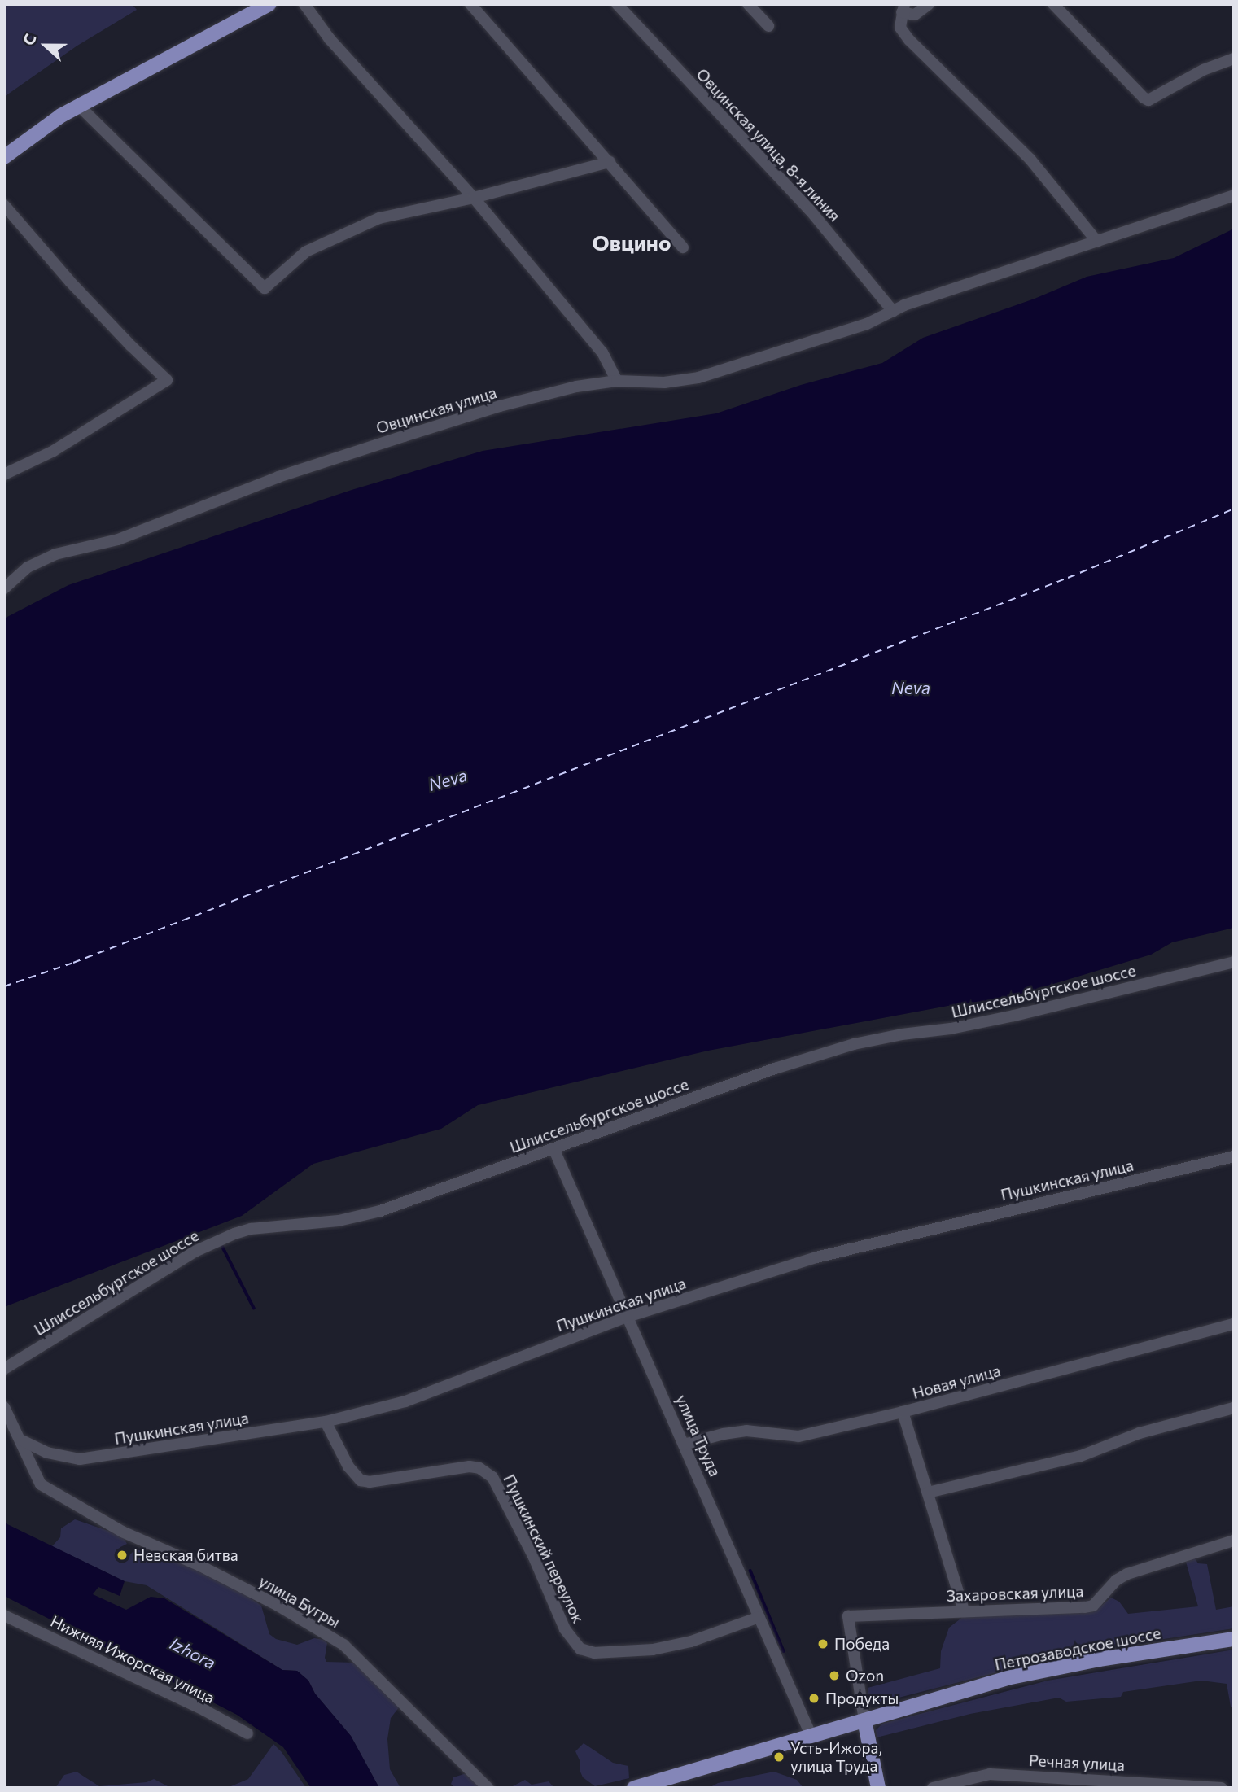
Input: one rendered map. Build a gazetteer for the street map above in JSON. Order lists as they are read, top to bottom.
{
  "streets": {
    "main road": ["Петрозаводское шоссе"],
    "street": [
      "Овцинская улица, 8-я линия",
      "Овцинская улица",
      "Шлиссельбургское шоссе",
      "Пушкинская улица",
      "Новая улица",
      "улица Труда",
      "Пушкинский переулок",
      "Захаровская улица",
      "улица Бугры",
      "Нижняя Ижорская улица",
      "Речная улица"
    ]
  },
  "crossings": [
    ["Овцинская улица, 8-я линия", "Овцинская улица"],
    ["Шлиссельбургское шоссе", "улица Труда"],
    ["Пушкинская улица", "улица Труда"],
    ["Пушкинская улица", "Пушкинский переулок"],
    ["Пушкинская улица", "улица Бугры"],
    ["Новая улица", "улица Труда"],
    ["улица Труда", "Пушкинский переулок"],
    ["улица Труда", "Петрозаводское шоссе"],
    ["Захаровская улица", "Петрозаводское шоссе"]
  ],
  "districts": ["Овцино"],
  "water": ["Neva", "Izhora"],
  "places": [
    "Невская битва",
    "Победа",
    "Ozon",
    "Продукты",
    "Усть-Ижора, улица Труда"
  ],
  "north": "left"
}
